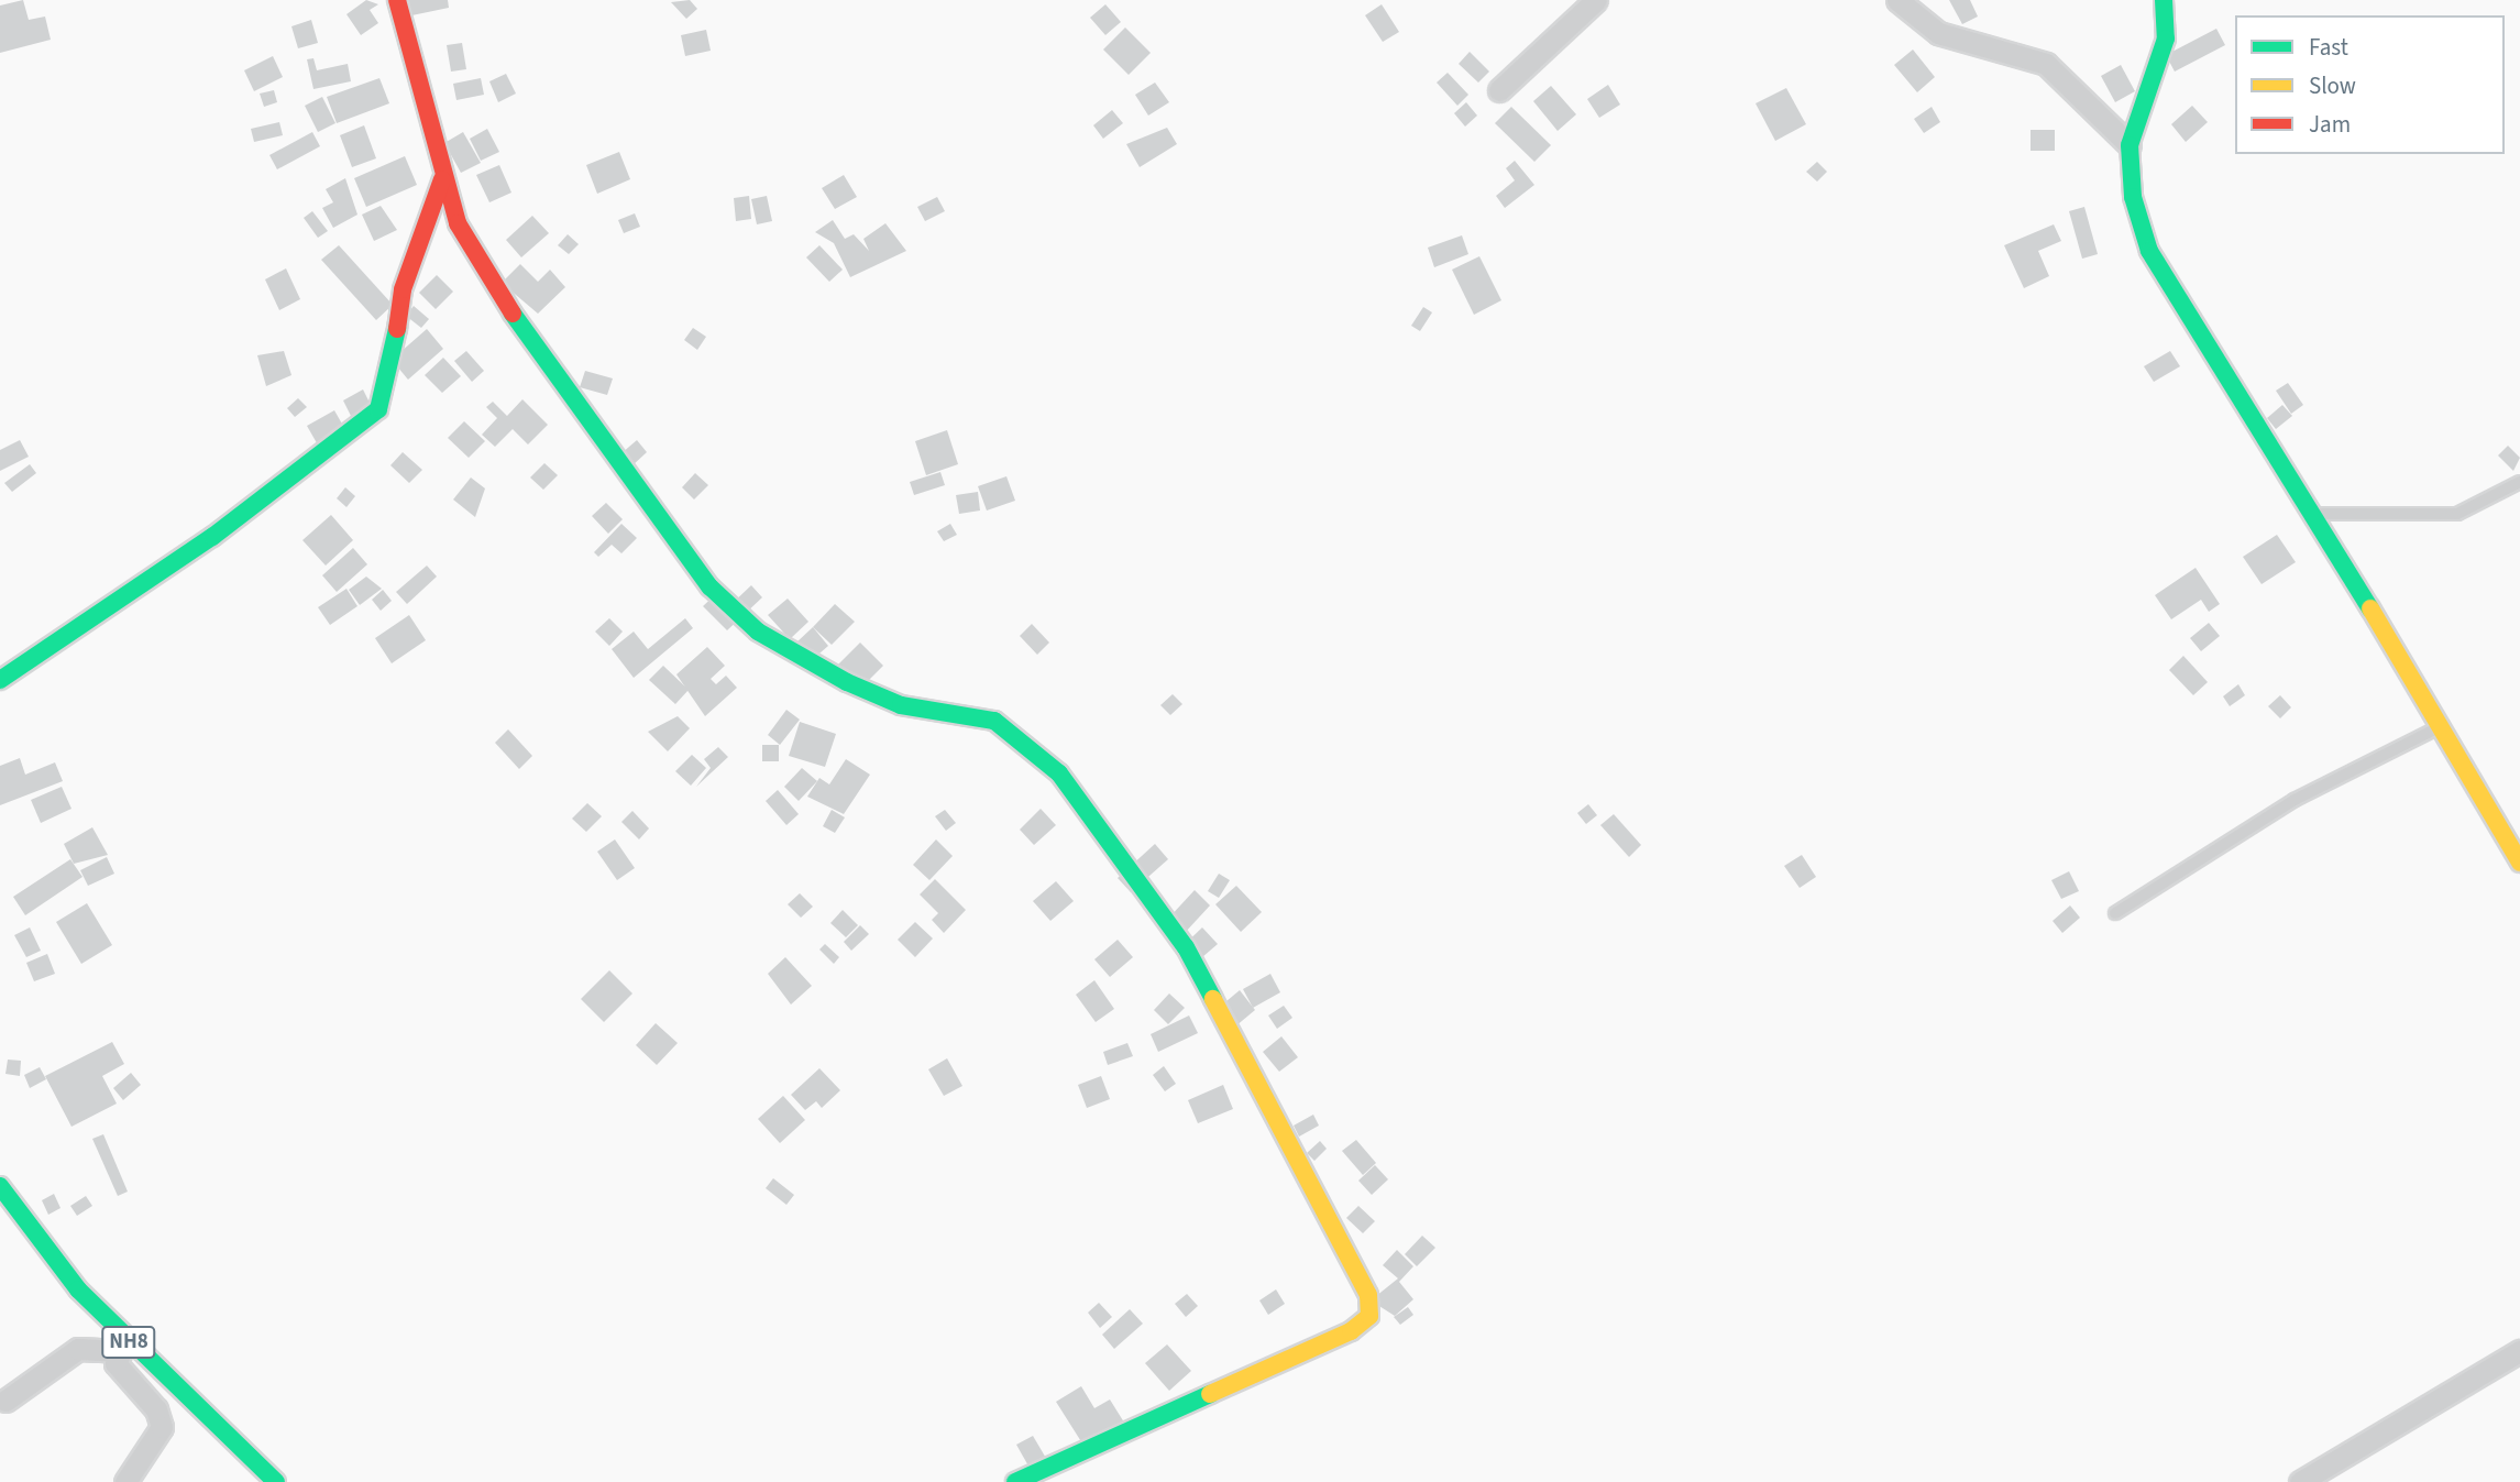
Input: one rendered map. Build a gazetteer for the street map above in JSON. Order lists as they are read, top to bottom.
{
  "streets": {
    "main road": ["NH8"]
  },
  "legend": ["Fast", "Slow", "Jam"]
}
